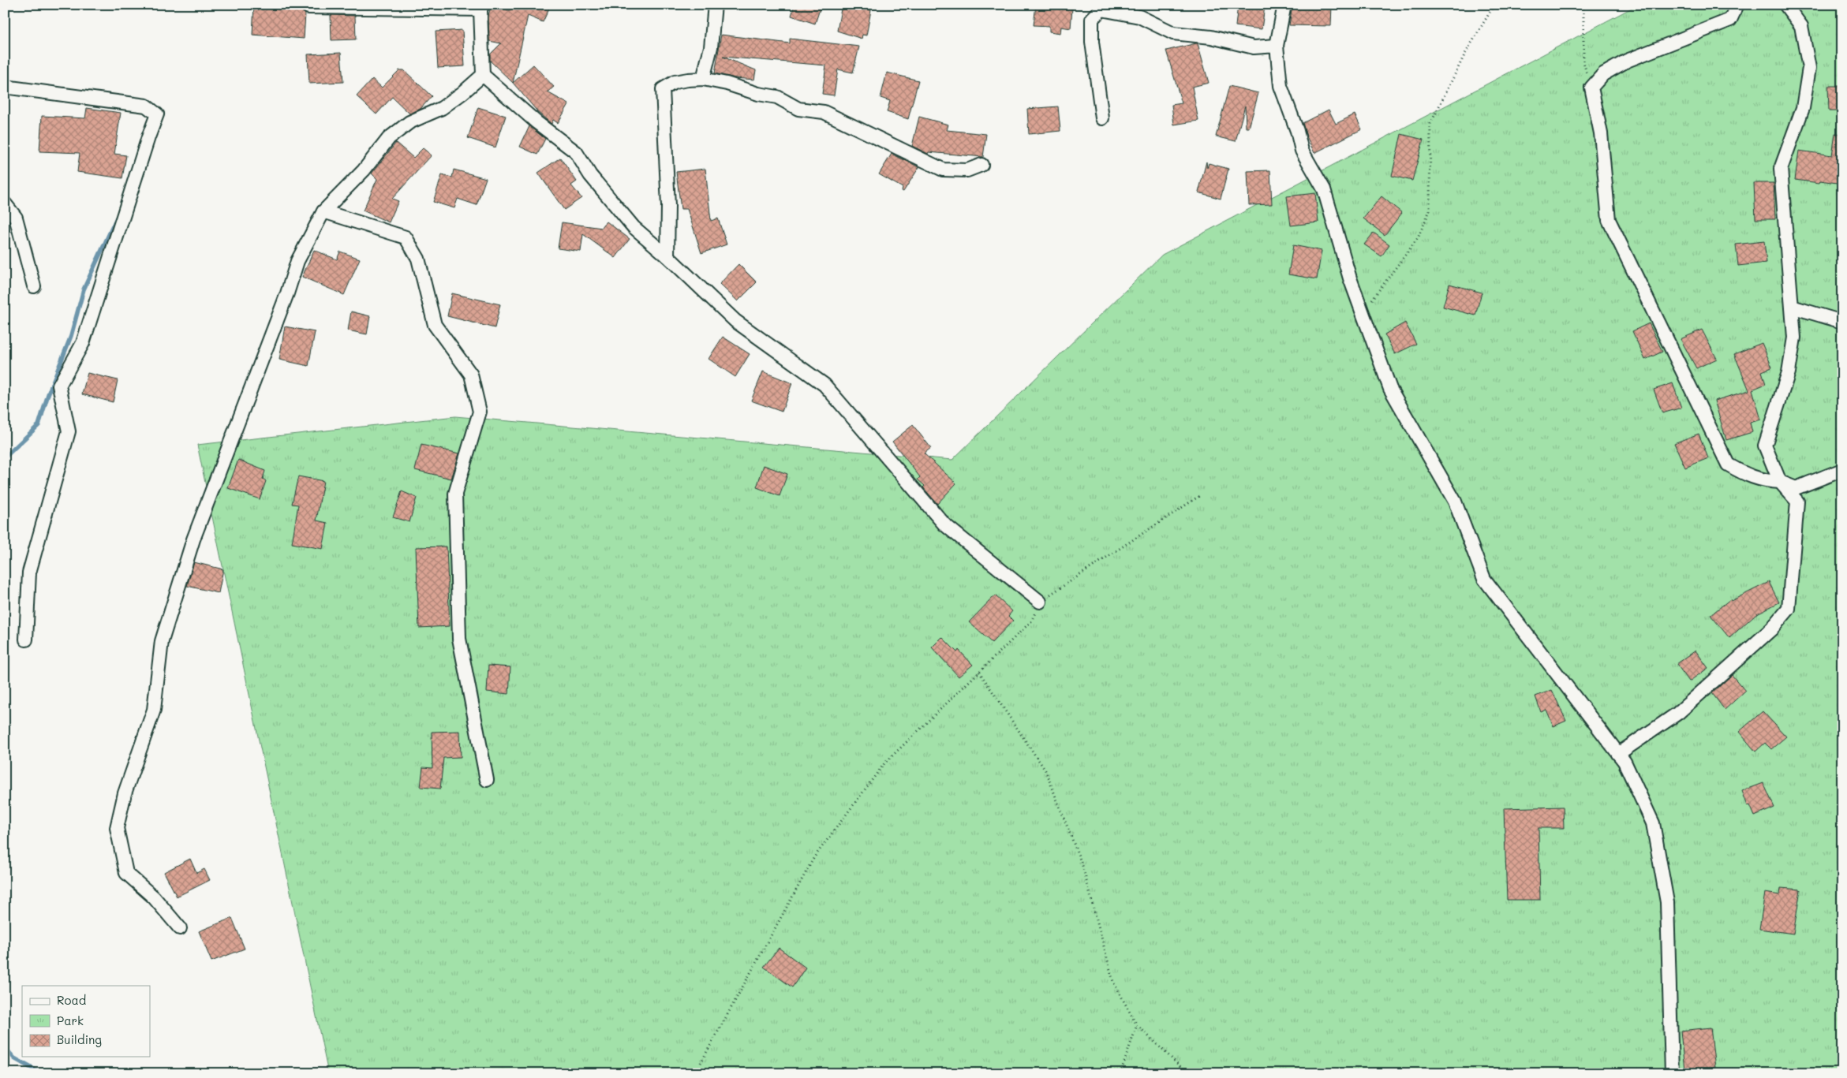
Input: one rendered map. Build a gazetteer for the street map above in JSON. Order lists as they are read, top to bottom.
{
  "legend": ["Road", "Park", "Building"]
}
